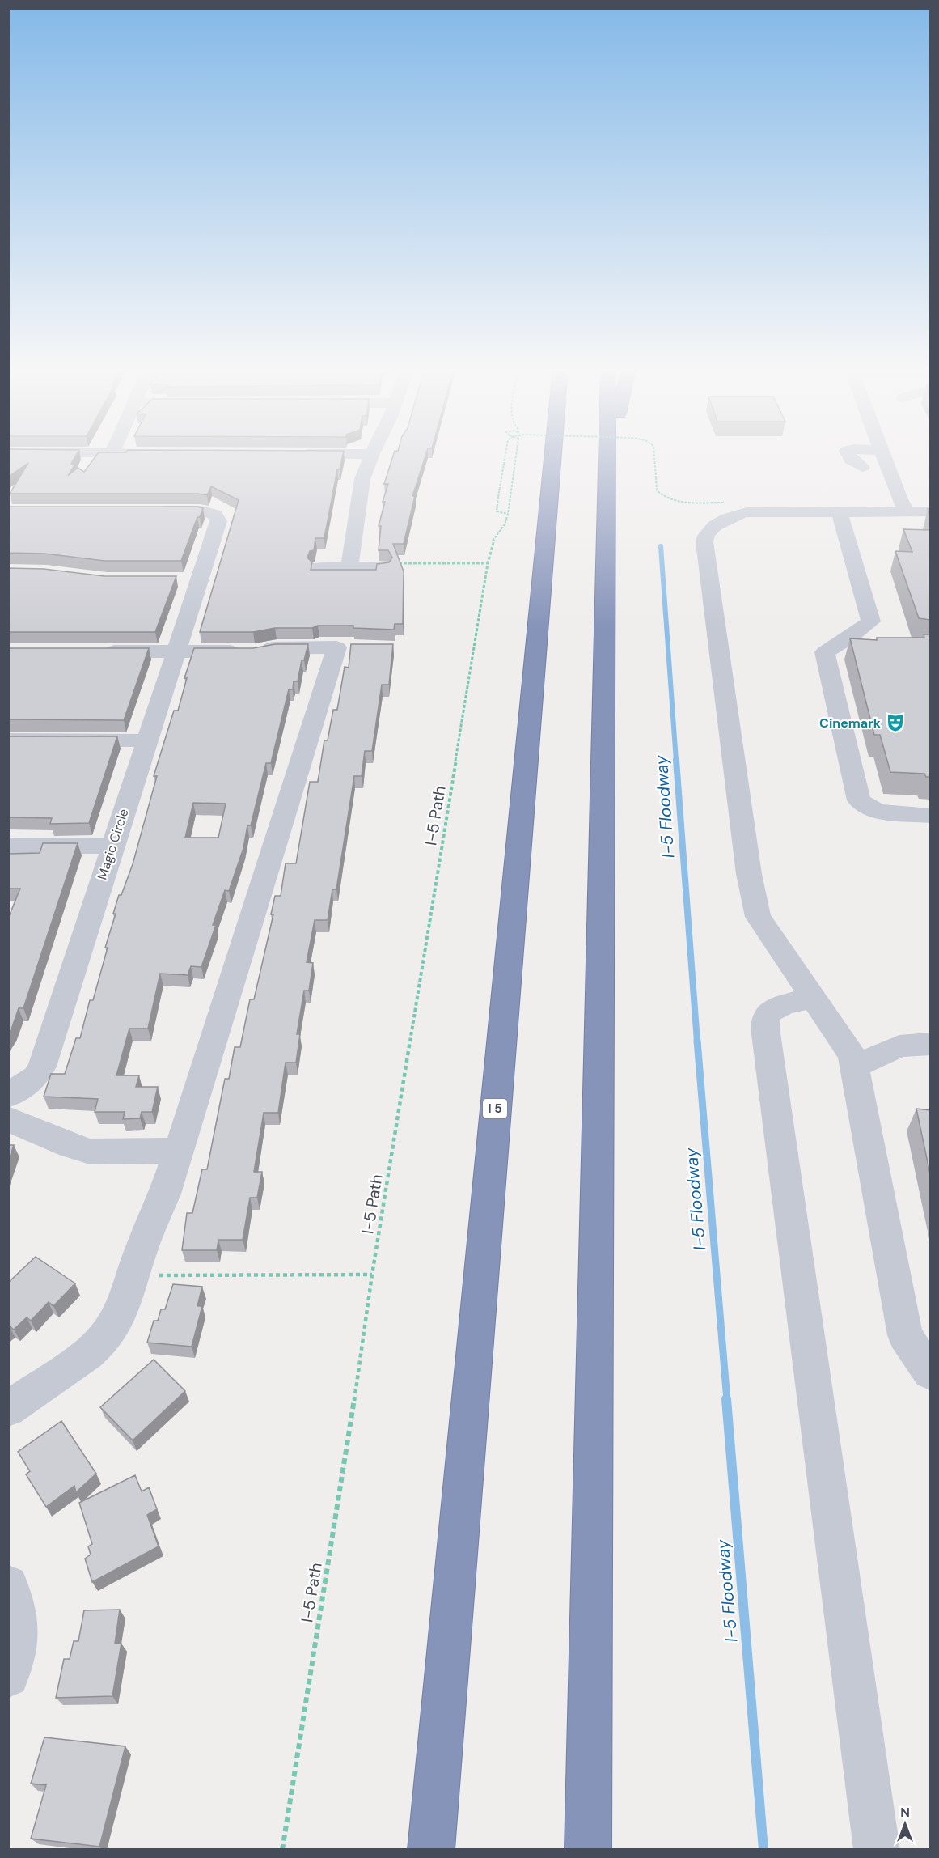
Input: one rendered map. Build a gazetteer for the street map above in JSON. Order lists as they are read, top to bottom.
{
  "streets": {
    "highway": ["I 5"],
    "street": ["Magic Circle"],
    "path": ["I-5 Path"]
  },
  "water": ["I-5 Floodway"],
  "places": {
    "theatre": ["Cinemark"]
  },
  "north": "top"
}
